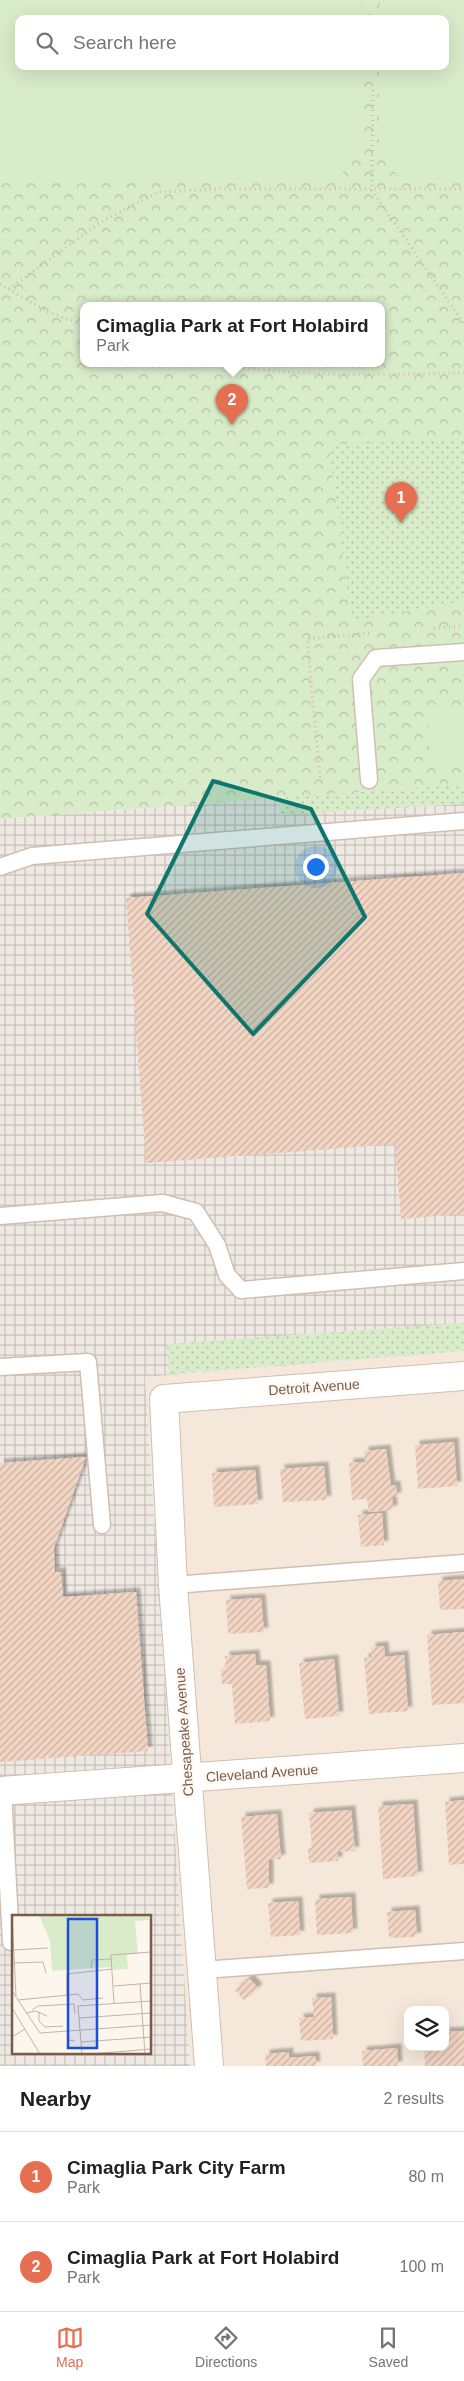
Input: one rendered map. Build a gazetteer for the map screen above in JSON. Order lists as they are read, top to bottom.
{
  "streets": {
    "street": ["Detroit Avenue", "Chesapeake Avenue", "Cleveland Avenue"]
  },
  "crossings": [
    ["Detroit Avenue", "Chesapeake Avenue"],
    ["Chesapeake Avenue", "Cleveland Avenue"]
  ],
  "page": {
    "search": "Search here",
    "popup": ["Cimaglia Park at Fort Holabird", "Park"],
    "pins": ["2", "1"],
    "heading": ["Nearby", "2 results"],
    "list": [
      {
        "mark": "1",
        "name": "Cimaglia Park City Farm",
        "note": "Park",
        "value": "80 m"
      },
      {
        "mark": "2",
        "name": "Cimaglia Park at Fort Holabird",
        "note": "Park",
        "value": "100 m"
      }
    ],
    "nav": ["Map", "Directions", "Saved"]
  }
}
